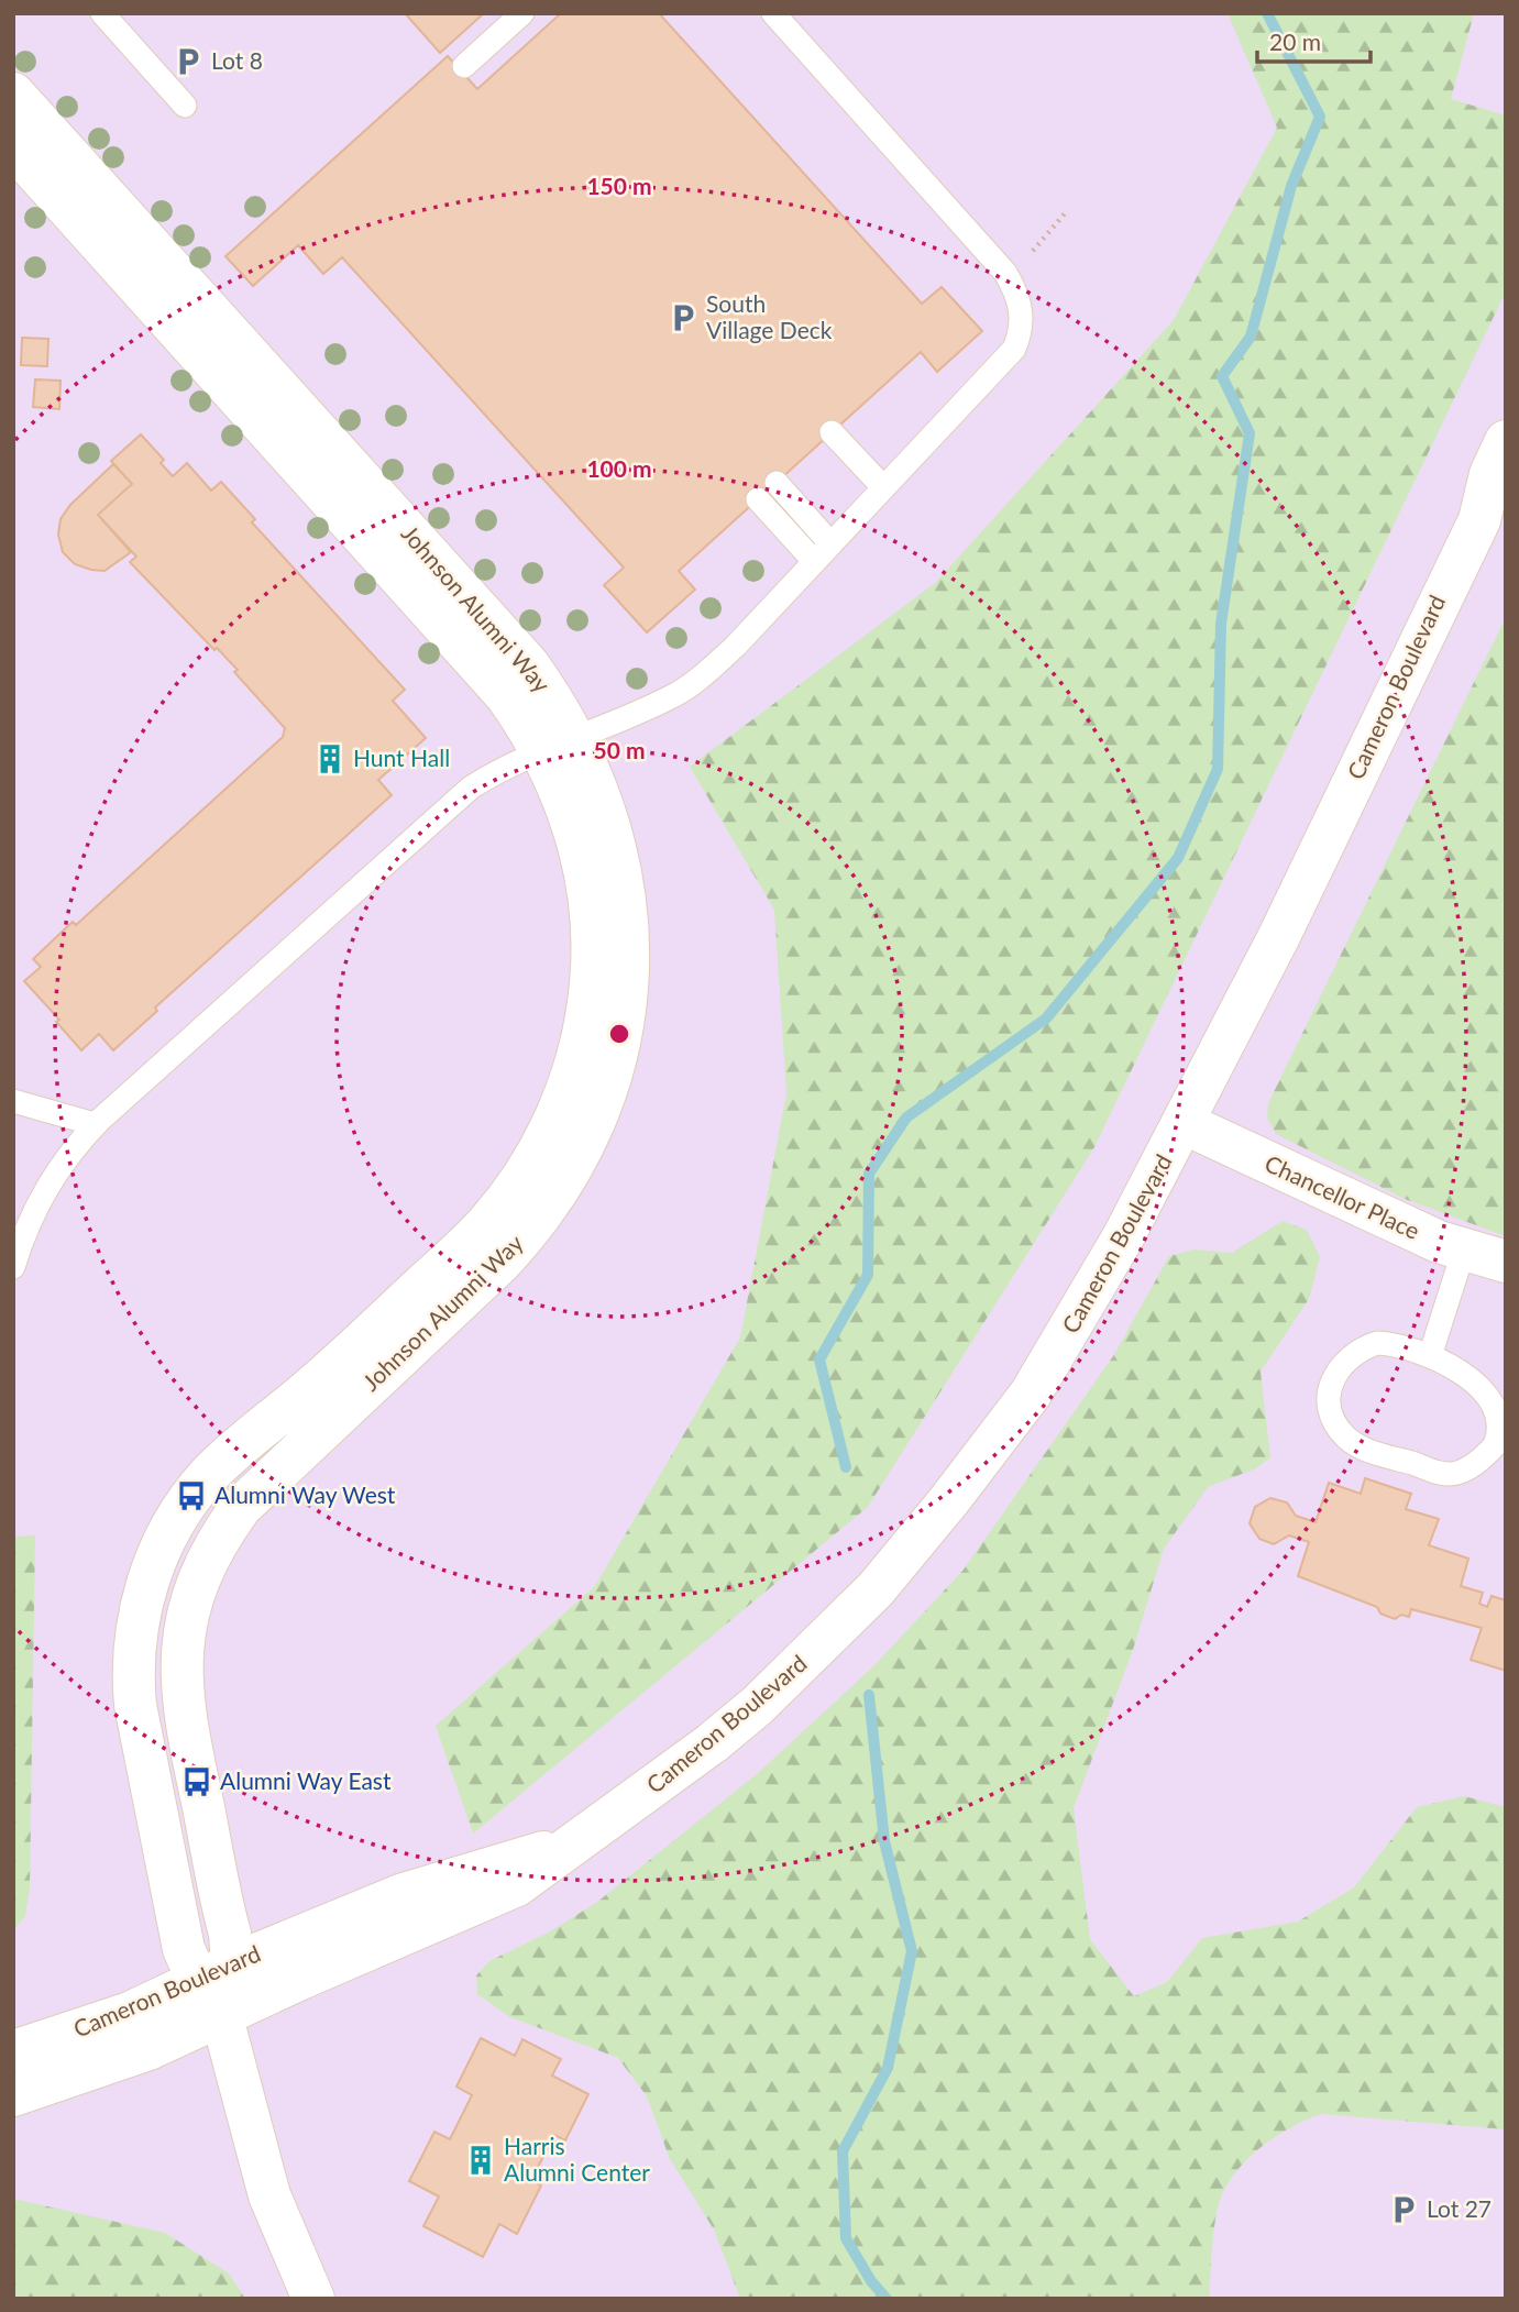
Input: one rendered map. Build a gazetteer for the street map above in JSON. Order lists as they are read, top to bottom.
{
  "streets": {
    "street": ["Johnson Alumni Way", "Cameron Boulevard", "Chancellor Place"]
  },
  "crossings": [
    ["Johnson Alumni Way", "Cameron Boulevard"],
    ["Cameron Boulevard", "Chancellor Place"]
  ],
  "places": {
    "parking": ["Lot 8", "South Village Deck", "Lot 27"],
    "building": ["Hunt Hall", "Harris Alumni Center"],
    "bus stop": ["Alumni Way West", "Alumni Way East"]
  },
  "scale_bar": "20 m",
  "rings": ["150 m", "100 m", "50 m"]
}
